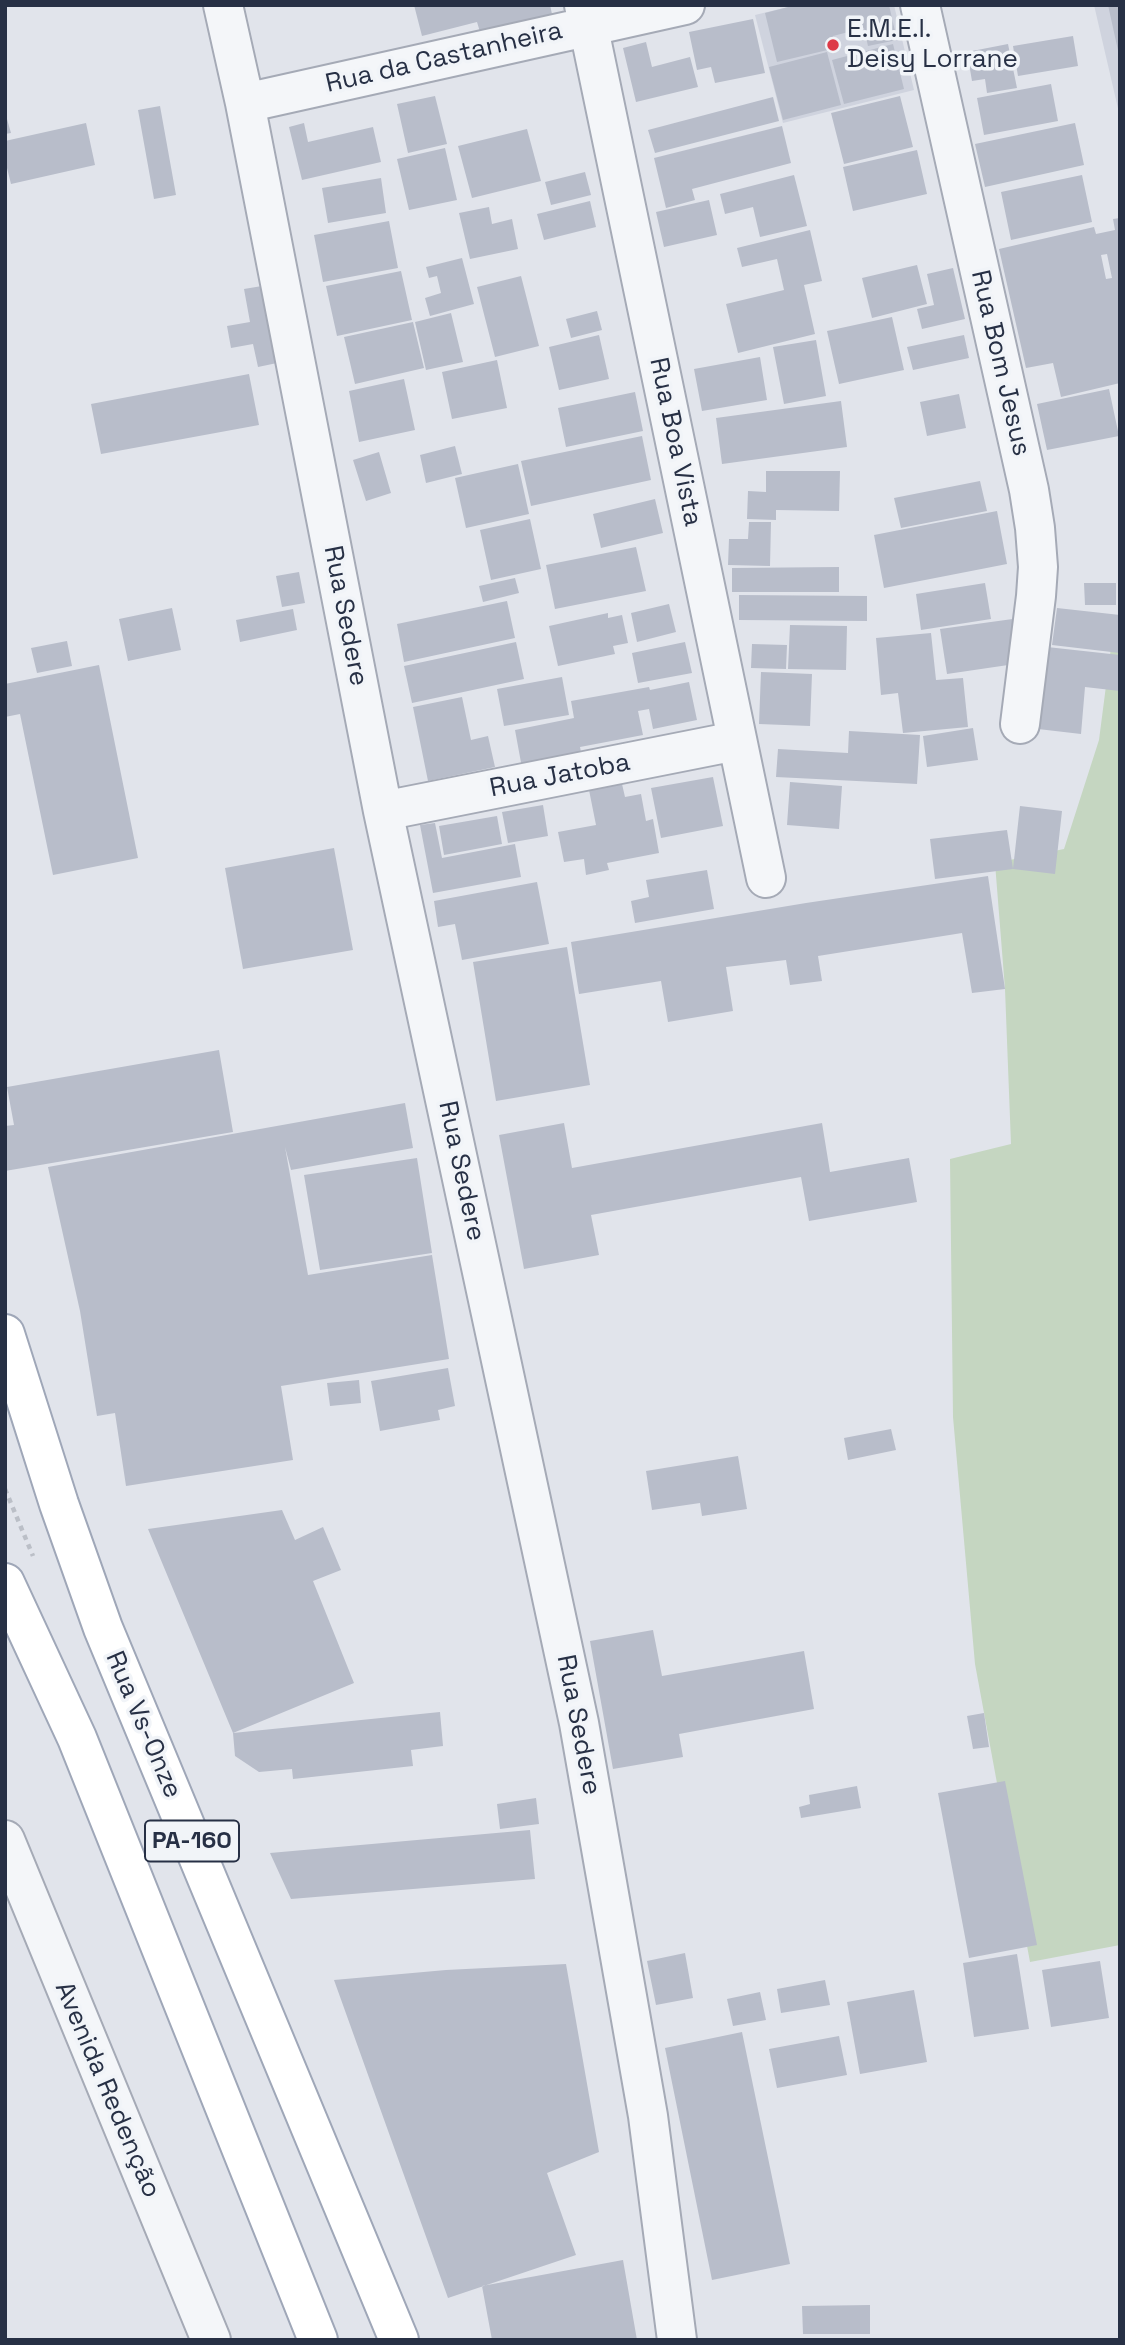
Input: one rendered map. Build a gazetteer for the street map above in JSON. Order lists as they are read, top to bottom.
{
  "streets": {
    "main road": ["Rua Vs-Onze", "PA-160"],
    "street": [
      "Rua da Castanheira",
      "Rua Bom Jesus",
      "Rua Boa Vista",
      "Rua Sedere",
      "Rua Jatoba",
      "Avenida Redenção"
    ]
  },
  "crossings": [
    ["Rua da Castanheira", "Rua Boa Vista"],
    ["Rua da Castanheira", "Rua Sedere"],
    ["Rua Boa Vista", "Rua Jatoba"],
    ["Rua Sedere", "Rua Jatoba"]
  ],
  "places": ["E.M.E.I. Deisy Lorrane"]
}
